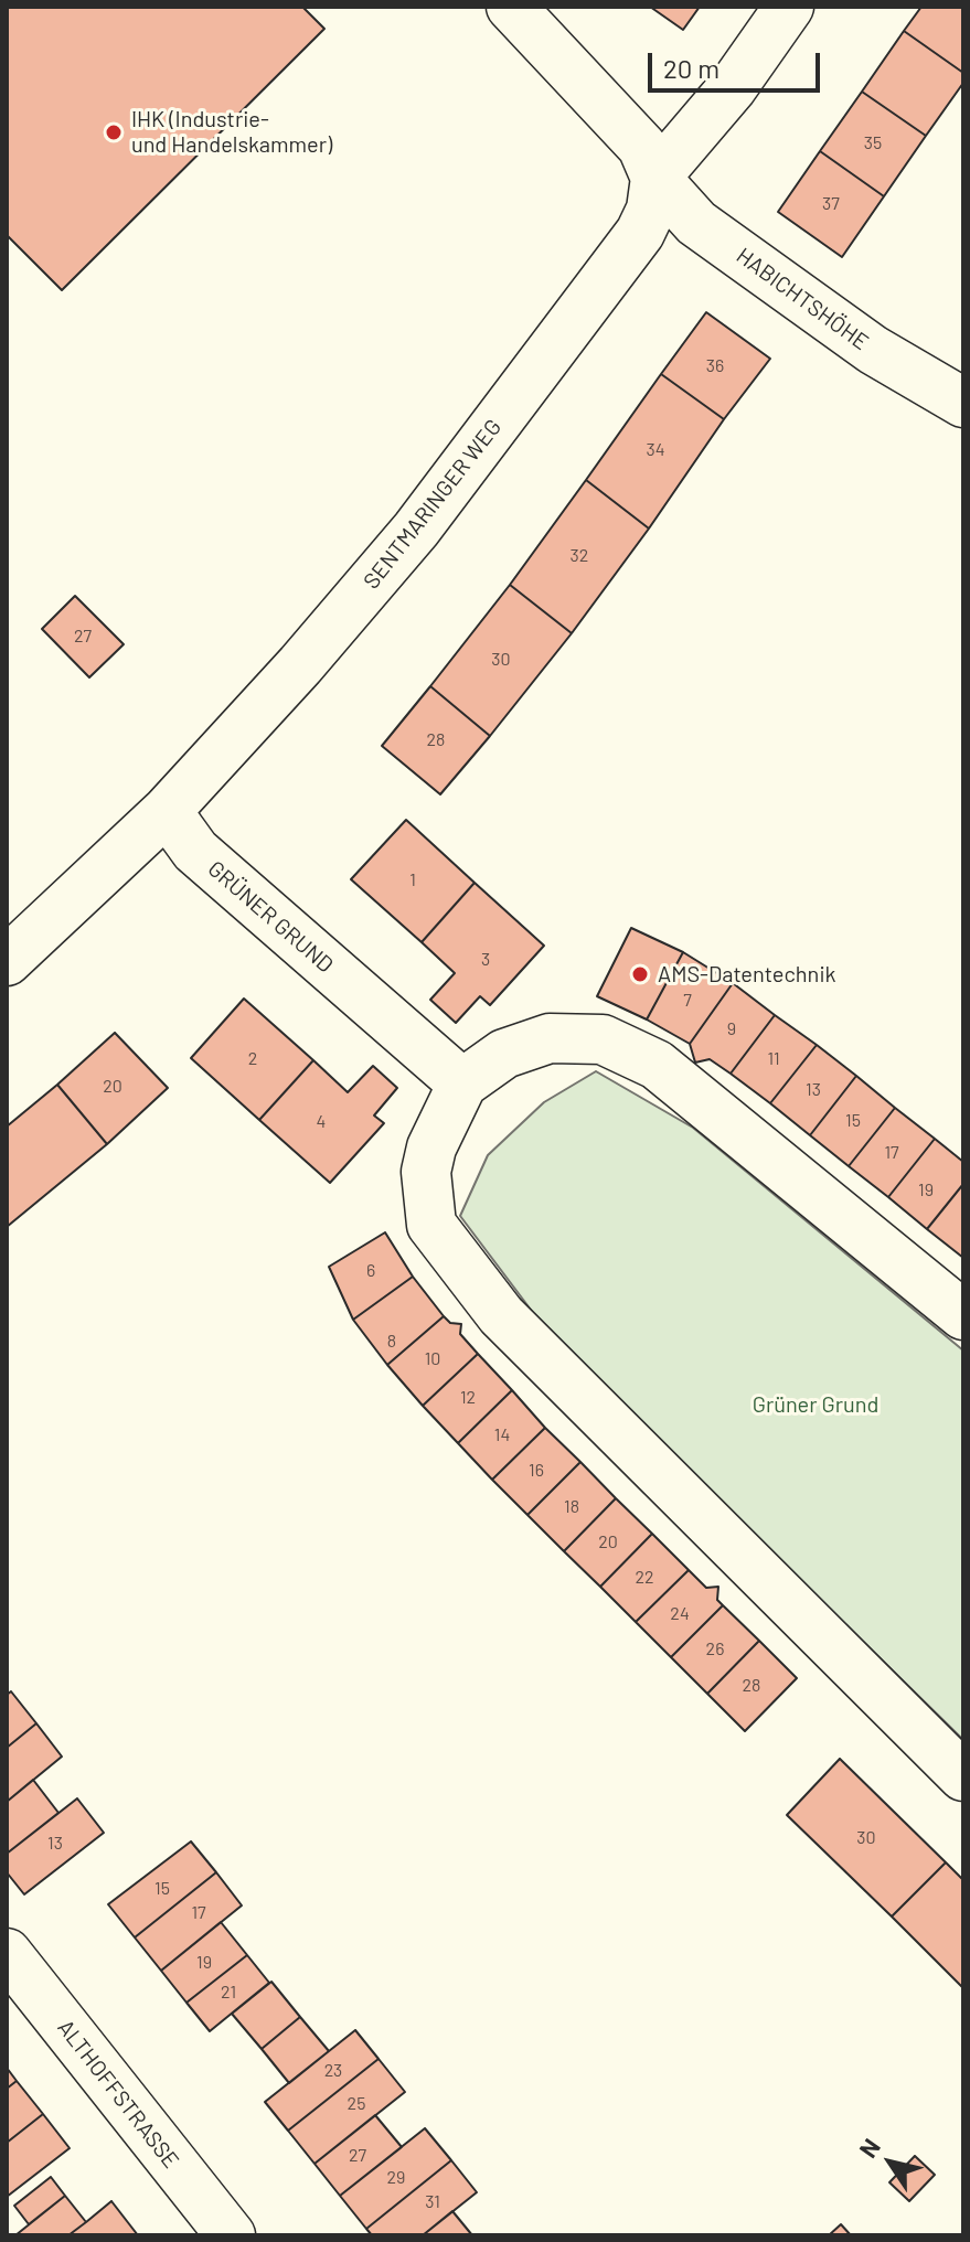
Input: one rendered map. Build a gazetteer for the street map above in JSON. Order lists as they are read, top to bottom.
{
  "streets": {
    "street": [
      "HABICHTSHÖHE",
      "SENTMARINGER WEG",
      "GRÜNER GRUND",
      "ALTHOFFSTRASSE"
    ]
  },
  "crossings": [
    ["HABICHTSHÖHE", "SENTMARINGER WEG"],
    ["SENTMARINGER WEG", "GRÜNER GRUND"]
  ],
  "parks": ["Grüner Grund"],
  "places": ["IHK (Industrie- und Handelskammer)", "AMS-Datentechnik"],
  "house_numbers": [
    "35",
    "37",
    "36",
    "34",
    "32",
    "27",
    "30",
    "28",
    "1",
    "3",
    "7",
    "9",
    "2",
    "11",
    "20",
    "13",
    "15",
    "4",
    "17",
    "19",
    "6",
    "8",
    "10",
    "12",
    "14",
    "16",
    "18",
    "20",
    "22",
    "24",
    "26",
    "28",
    "30",
    "13",
    "15",
    "17",
    "19",
    "21",
    "23",
    "25",
    "27",
    "29",
    "31"
  ],
  "scale_bar": "20 m",
  "north": "top left"
}
